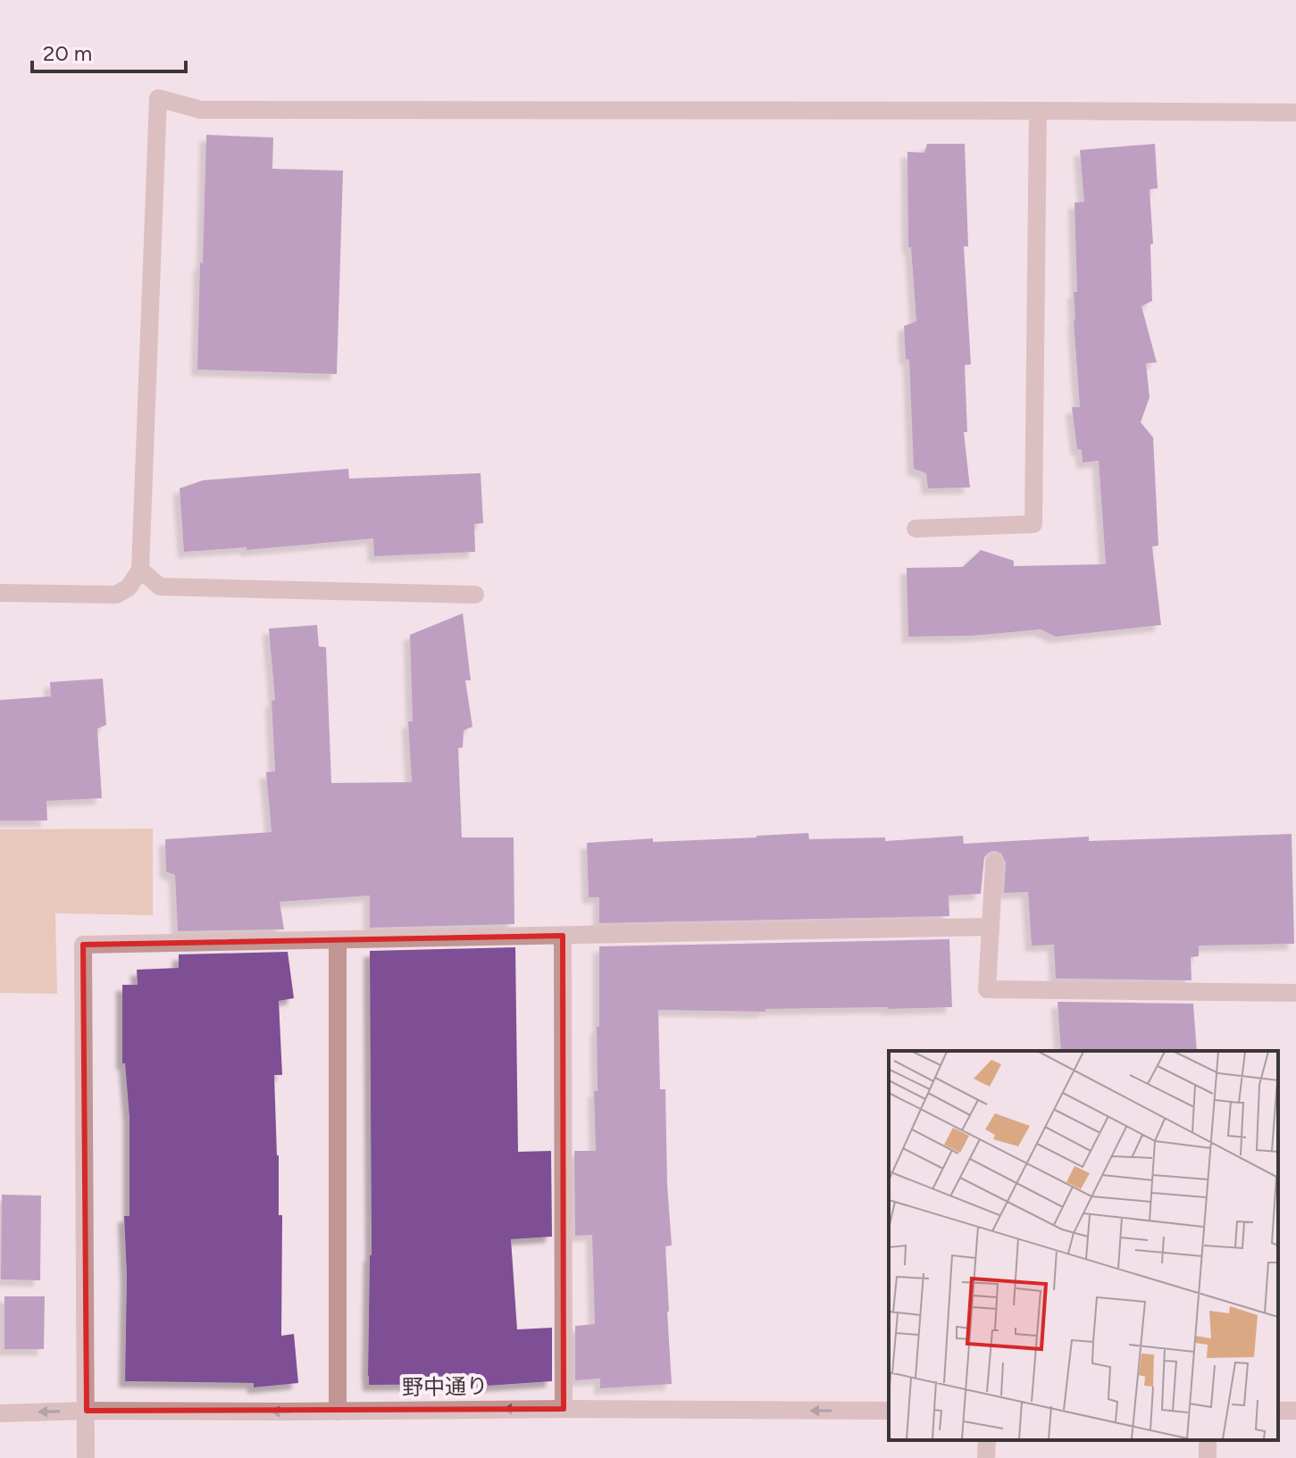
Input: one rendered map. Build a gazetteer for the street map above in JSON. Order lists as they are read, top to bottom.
{
  "streets": {
    "street": ["野中通り"]
  },
  "one_way": ["野中通り"],
  "scale_bar": "20 m"
}
